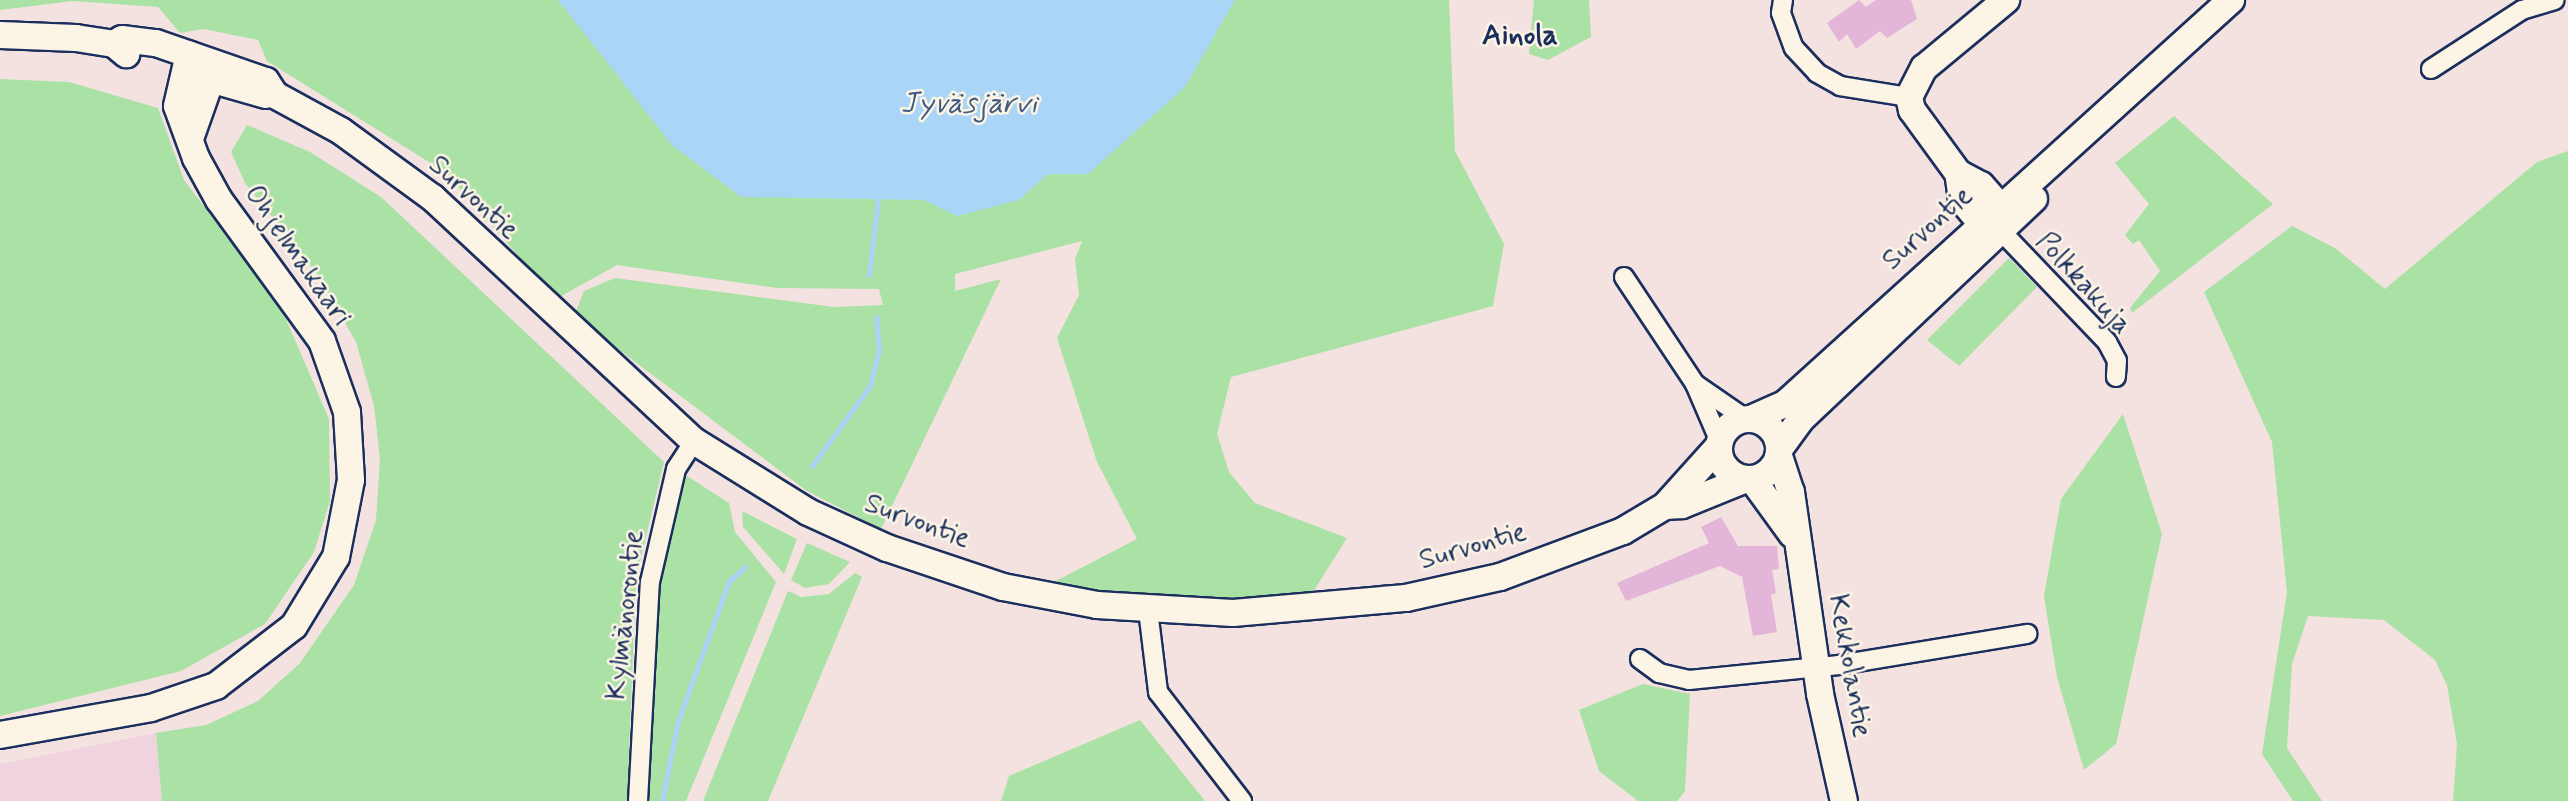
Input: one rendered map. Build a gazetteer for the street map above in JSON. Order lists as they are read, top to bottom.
{
  "streets": {
    "main road": ["Survontie", "Ohjelmakaari", "Kekkolantie"],
    "street": ["Polkkakuja", "Kylmänorontie"]
  },
  "crossings": [
    ["Survontie", "Ohjelmakaari"],
    ["Survontie", "Polkkakuja"],
    ["Survontie", "Kylmänorontie"],
    ["Survontie", "Kekkolantie"]
  ],
  "districts": ["Ainola"],
  "water": ["Jyväsjärvi"]
}
